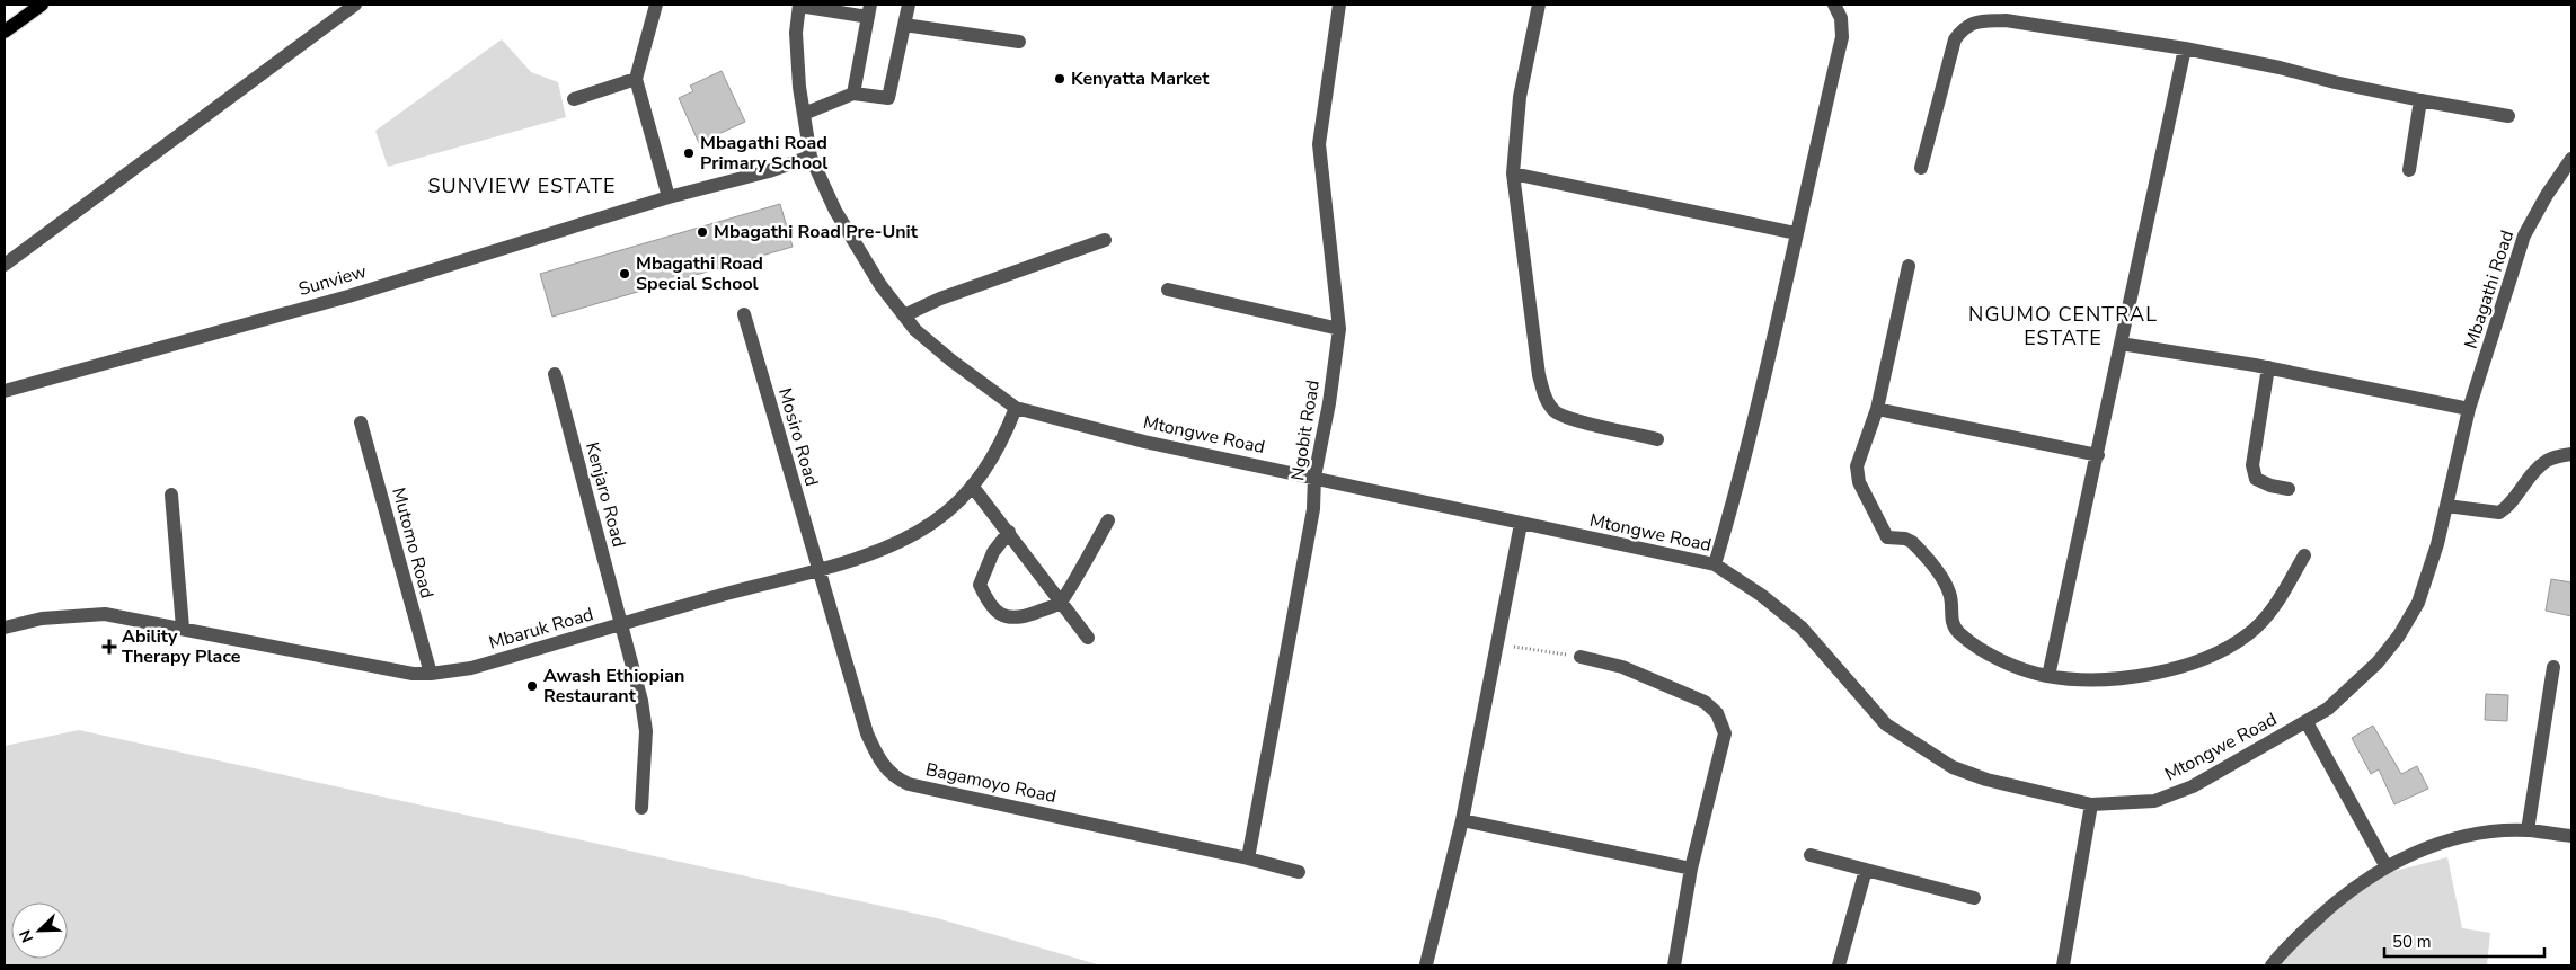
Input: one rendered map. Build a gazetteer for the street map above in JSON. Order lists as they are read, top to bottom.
{
  "streets": {
    "street": [
      "Sunview",
      "Mbagathi Road",
      "Ngobit Road",
      "Mtongwe Road",
      "Mosiro Road",
      "Kenjaro Road",
      "Mutomo Road",
      "Mbaruk Road",
      "Bagamoyo Road"
    ]
  },
  "crossings": [
    ["Sunview", "Mtongwe Road"],
    ["Mbagathi Road", "Mtongwe Road"],
    ["Ngobit Road", "Mtongwe Road"],
    ["Ngobit Road", "Bagamoyo Road"],
    ["Mtongwe Road", "Mbaruk Road"],
    ["Mosiro Road", "Mbaruk Road"],
    ["Mosiro Road", "Bagamoyo Road"],
    ["Kenjaro Road", "Mbaruk Road"],
    ["Mutomo Road", "Mbaruk Road"],
    ["Mbaruk Road", "Bagamoyo Road"]
  ],
  "districts": ["SUNVIEW ESTATE", "NGUMO CENTRAL ESTATE"],
  "places": {
    "other": [
      "Kenyatta Market",
      "Mbagathi Road Primary School",
      "Mbagathi Road Pre-Unit",
      "Mbagathi Road Special School",
      "Awash Ethiopian Restaurant"
    ],
    "health": ["Ability Therapy Place"]
  },
  "scale_bar": "50 m",
  "north": "bottom left"
}
